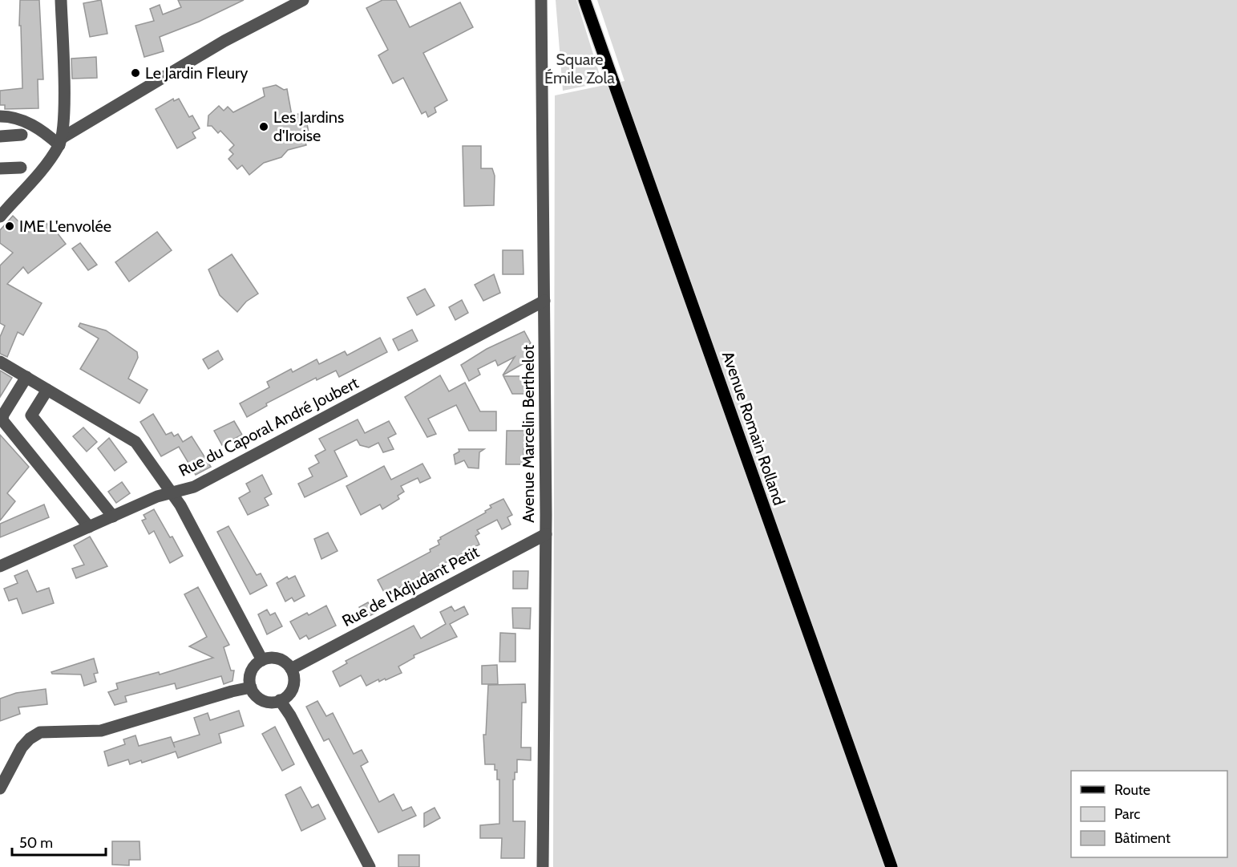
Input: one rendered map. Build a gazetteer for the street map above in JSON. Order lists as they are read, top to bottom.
{
  "streets": {
    "main road": ["Avenue Romain Rolland"],
    "street": ["Rue du Caporal André Joubert", "Avenue Marcelin Berthelot", "Rue de l'Adjudant Petit"]
  },
  "crossings": [
    ["Rue du Caporal André Joubert", "Avenue Marcelin Berthelot"],
    ["Avenue Marcelin Berthelot", "Rue de l'Adjudant Petit"]
  ],
  "parks": ["Square Émile Zola"],
  "places": ["Le Jardin Fleury", "Les Jardins d'Iroise", "IME L'envolée"],
  "legend": ["Route", "Parc", "Bâtiment"],
  "scale_bar": "50 m"
}
